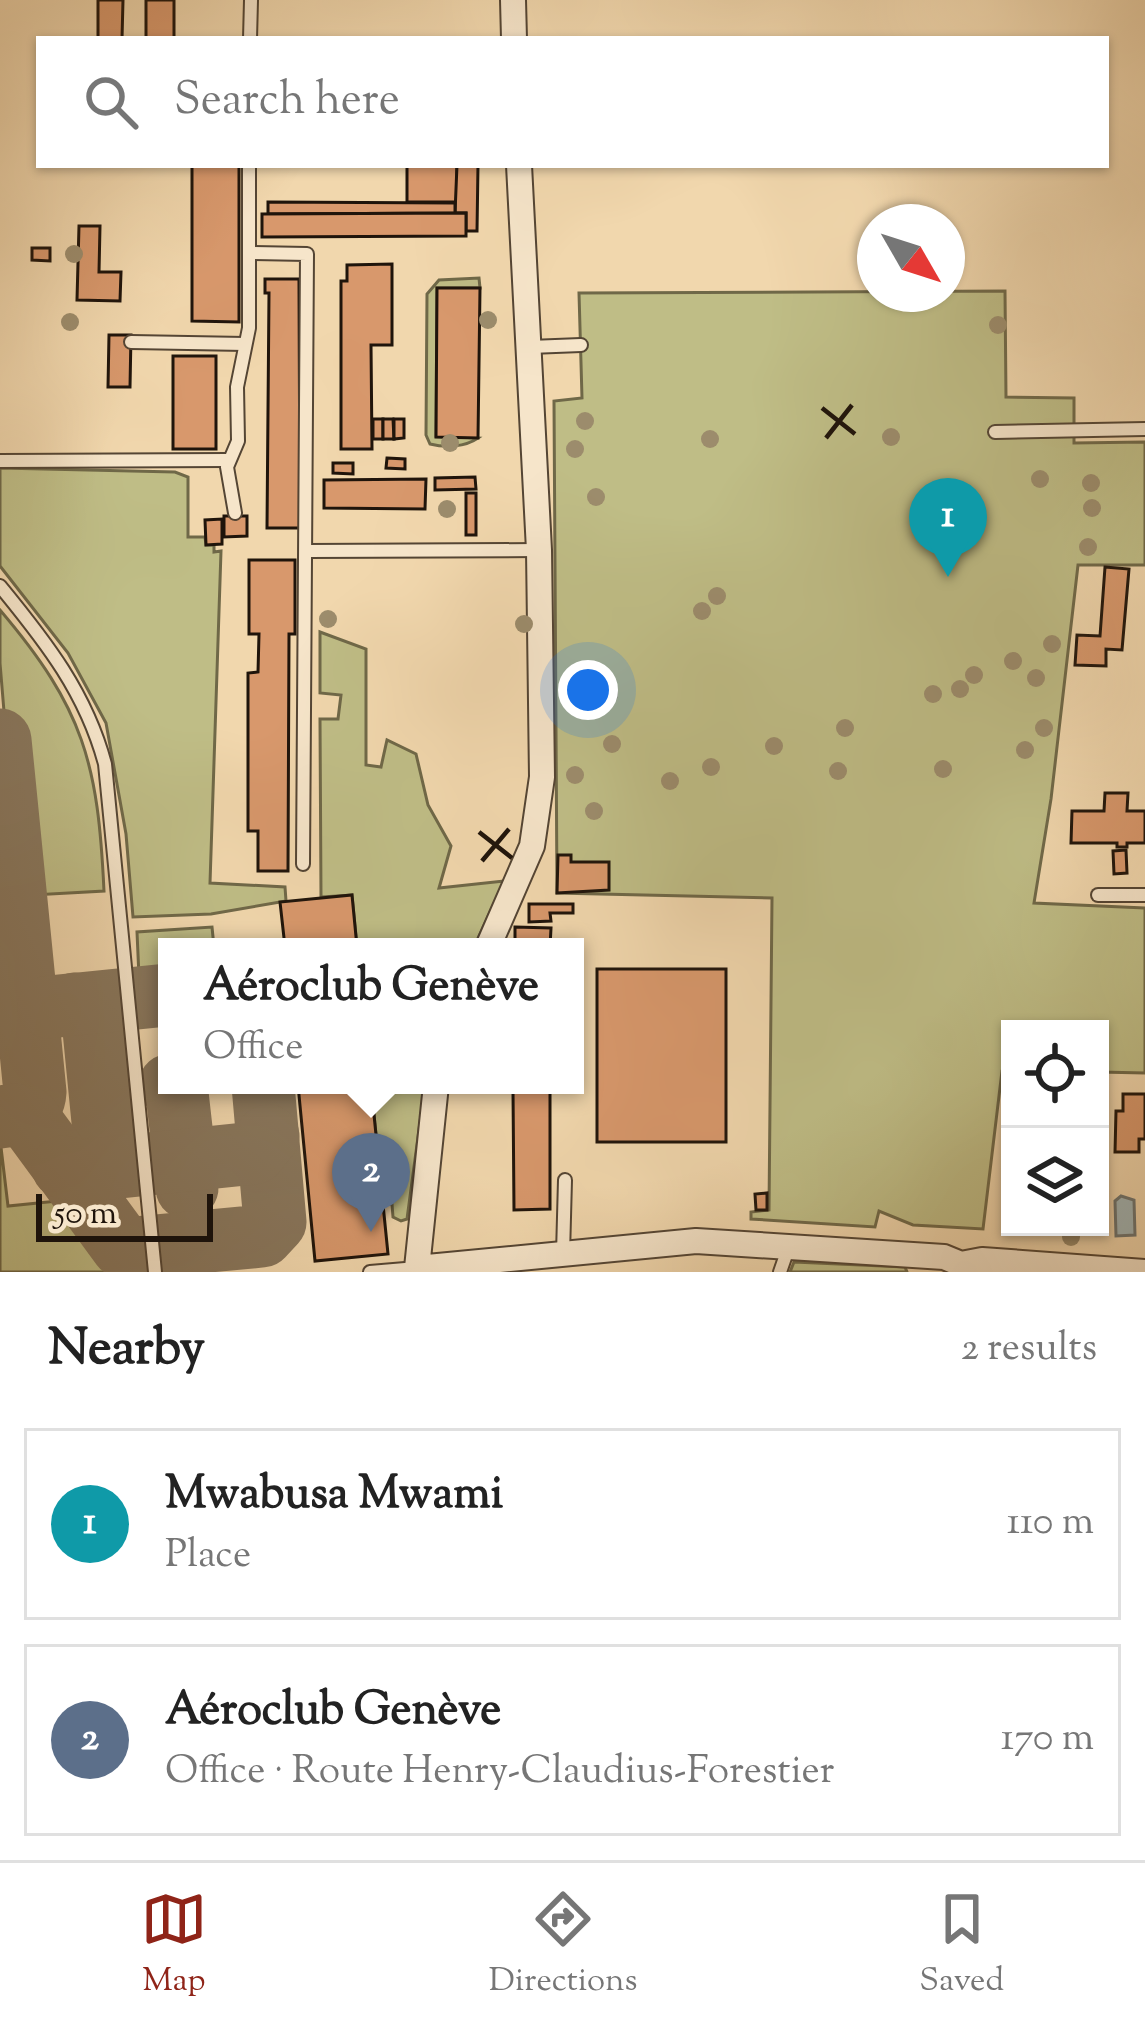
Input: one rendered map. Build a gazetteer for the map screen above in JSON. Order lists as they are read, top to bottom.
{
  "scale_bar": "50 m",
  "north": "bottom right",
  "page": {
    "search": "Search here",
    "pins": ["1", "2"],
    "popup": ["Aéroclub Genève", "Office"],
    "scale": "50 m",
    "heading": ["Nearby", "2 results"],
    "list": [
      {
        "mark": "1",
        "name": "Mwabusa Mwami",
        "note": "Place",
        "value": "110 m"
      },
      {
        "mark": "2",
        "name": "Aéroclub Genève",
        "note": "Office · Route Henry-Claudius-Forestier",
        "value": "170 m"
      }
    ],
    "nav": ["Map", "Directions", "Saved"]
  }
}
